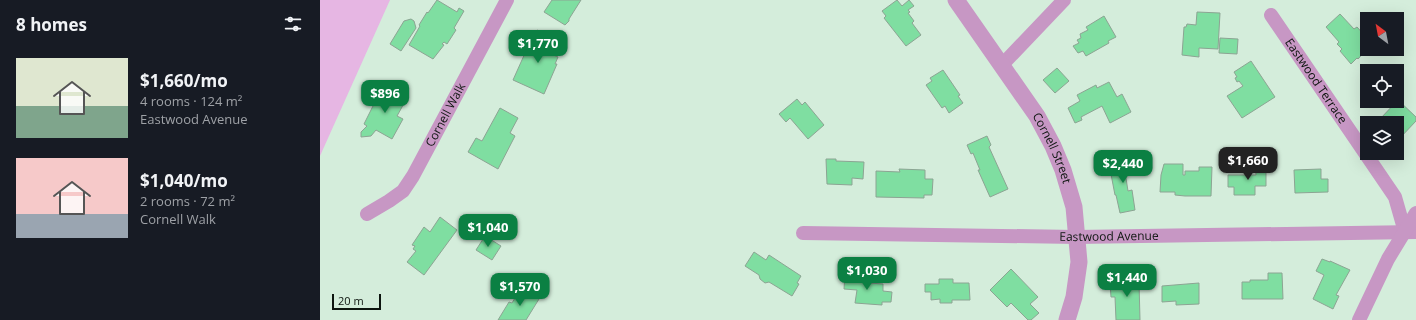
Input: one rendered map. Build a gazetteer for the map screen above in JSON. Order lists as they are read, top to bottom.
{
  "streets": {
    "street": [
      "Eastwood Terrace",
      "Cornell Walk",
      "Cornell Street",
      "Eastwood Avenue"
    ]
  },
  "crossings": [
    ["Eastwood Terrace", "Eastwood Avenue"],
    ["Cornell Street", "Eastwood Avenue"]
  ],
  "scale_bar": "20 m",
  "north": "top left",
  "page": {
    "heading": "8 homes",
    "price": [
      "$1,770",
      "$896",
      "$1,660",
      "$2,440",
      "$1,040",
      "$1,030",
      "$1,440",
      "$1,570"
    ],
    "list": [
      {
        "name": "$1,660/mo",
        "note": "4 rooms · 124 m² · Eastwood Avenue"
      },
      {
        "name": "$1,040/mo",
        "note": "2 rooms · 72 m² · Cornell Walk"
      }
    ],
    "scale": "20 m"
  }
}
